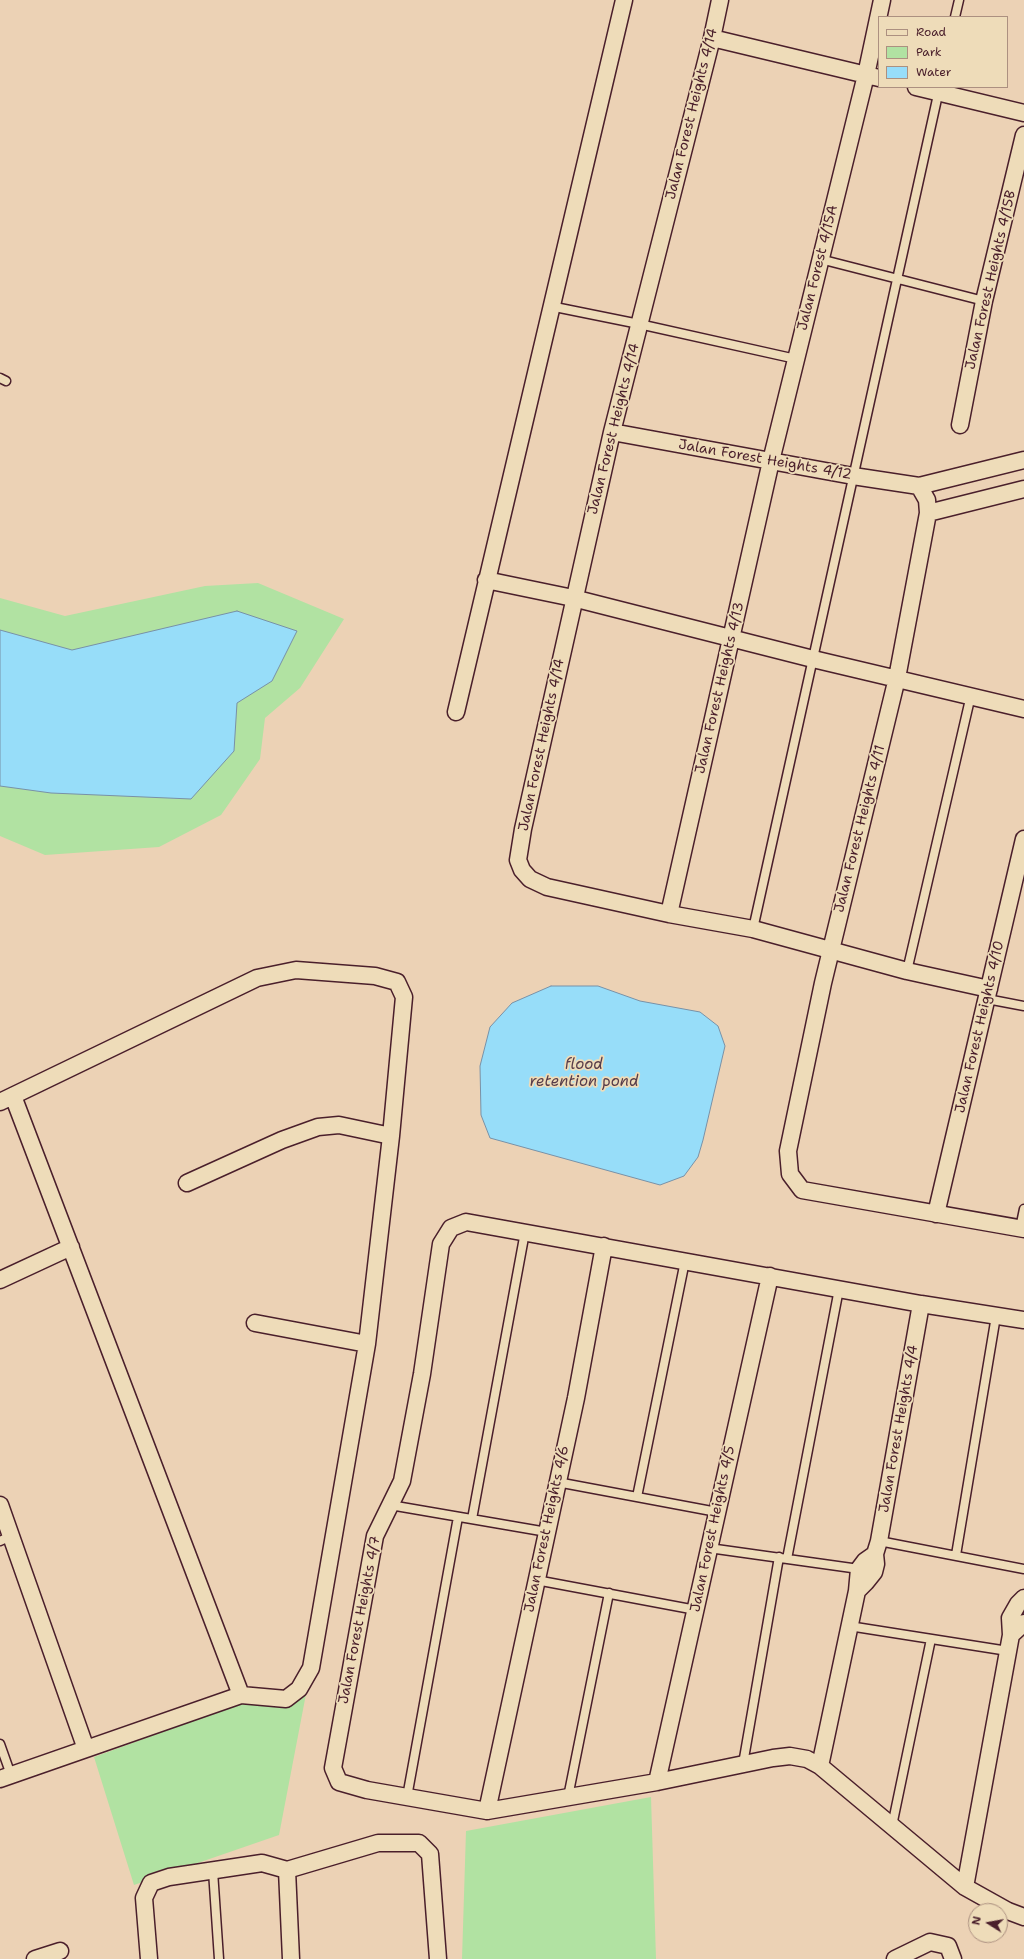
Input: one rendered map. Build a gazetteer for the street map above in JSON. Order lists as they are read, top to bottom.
{
  "streets": {
    "street": [
      "Jalan Forest Heights 4/14",
      "Jalan Forest 4/15A",
      "Jalan Forest Heights 4/15B",
      "Jalan Forest Heights 4/12",
      "Jalan Forest Heights 4/13",
      "Jalan Forest Heights 4/11",
      "Jalan Forest Heights 4/10",
      "Jalan Forest Heights 4/4",
      "Jalan Forest Heights 4/6",
      "Jalan Forest Heights 4/5",
      "Jalan Forest Heights 4/7"
    ]
  },
  "crossings": [
    ["Jalan Forest Heights 4/14", "Jalan Forest Heights 4/12"],
    ["Jalan Forest Heights 4/14", "Jalan Forest Heights 4/13"],
    ["Jalan Forest 4/15A", "Jalan Forest Heights 4/12"],
    ["Jalan Forest 4/15A", "Jalan Forest Heights 4/13"],
    ["Jalan Forest Heights 4/12", "Jalan Forest Heights 4/13"],
    ["Jalan Forest Heights 4/12", "Jalan Forest Heights 4/11"],
    ["Jalan Forest Heights 4/11", "Jalan Forest Heights 4/10"]
  ],
  "water": ["flood retention pond"],
  "legend": ["Road", "Park", "Water"],
  "north": "left"
}
